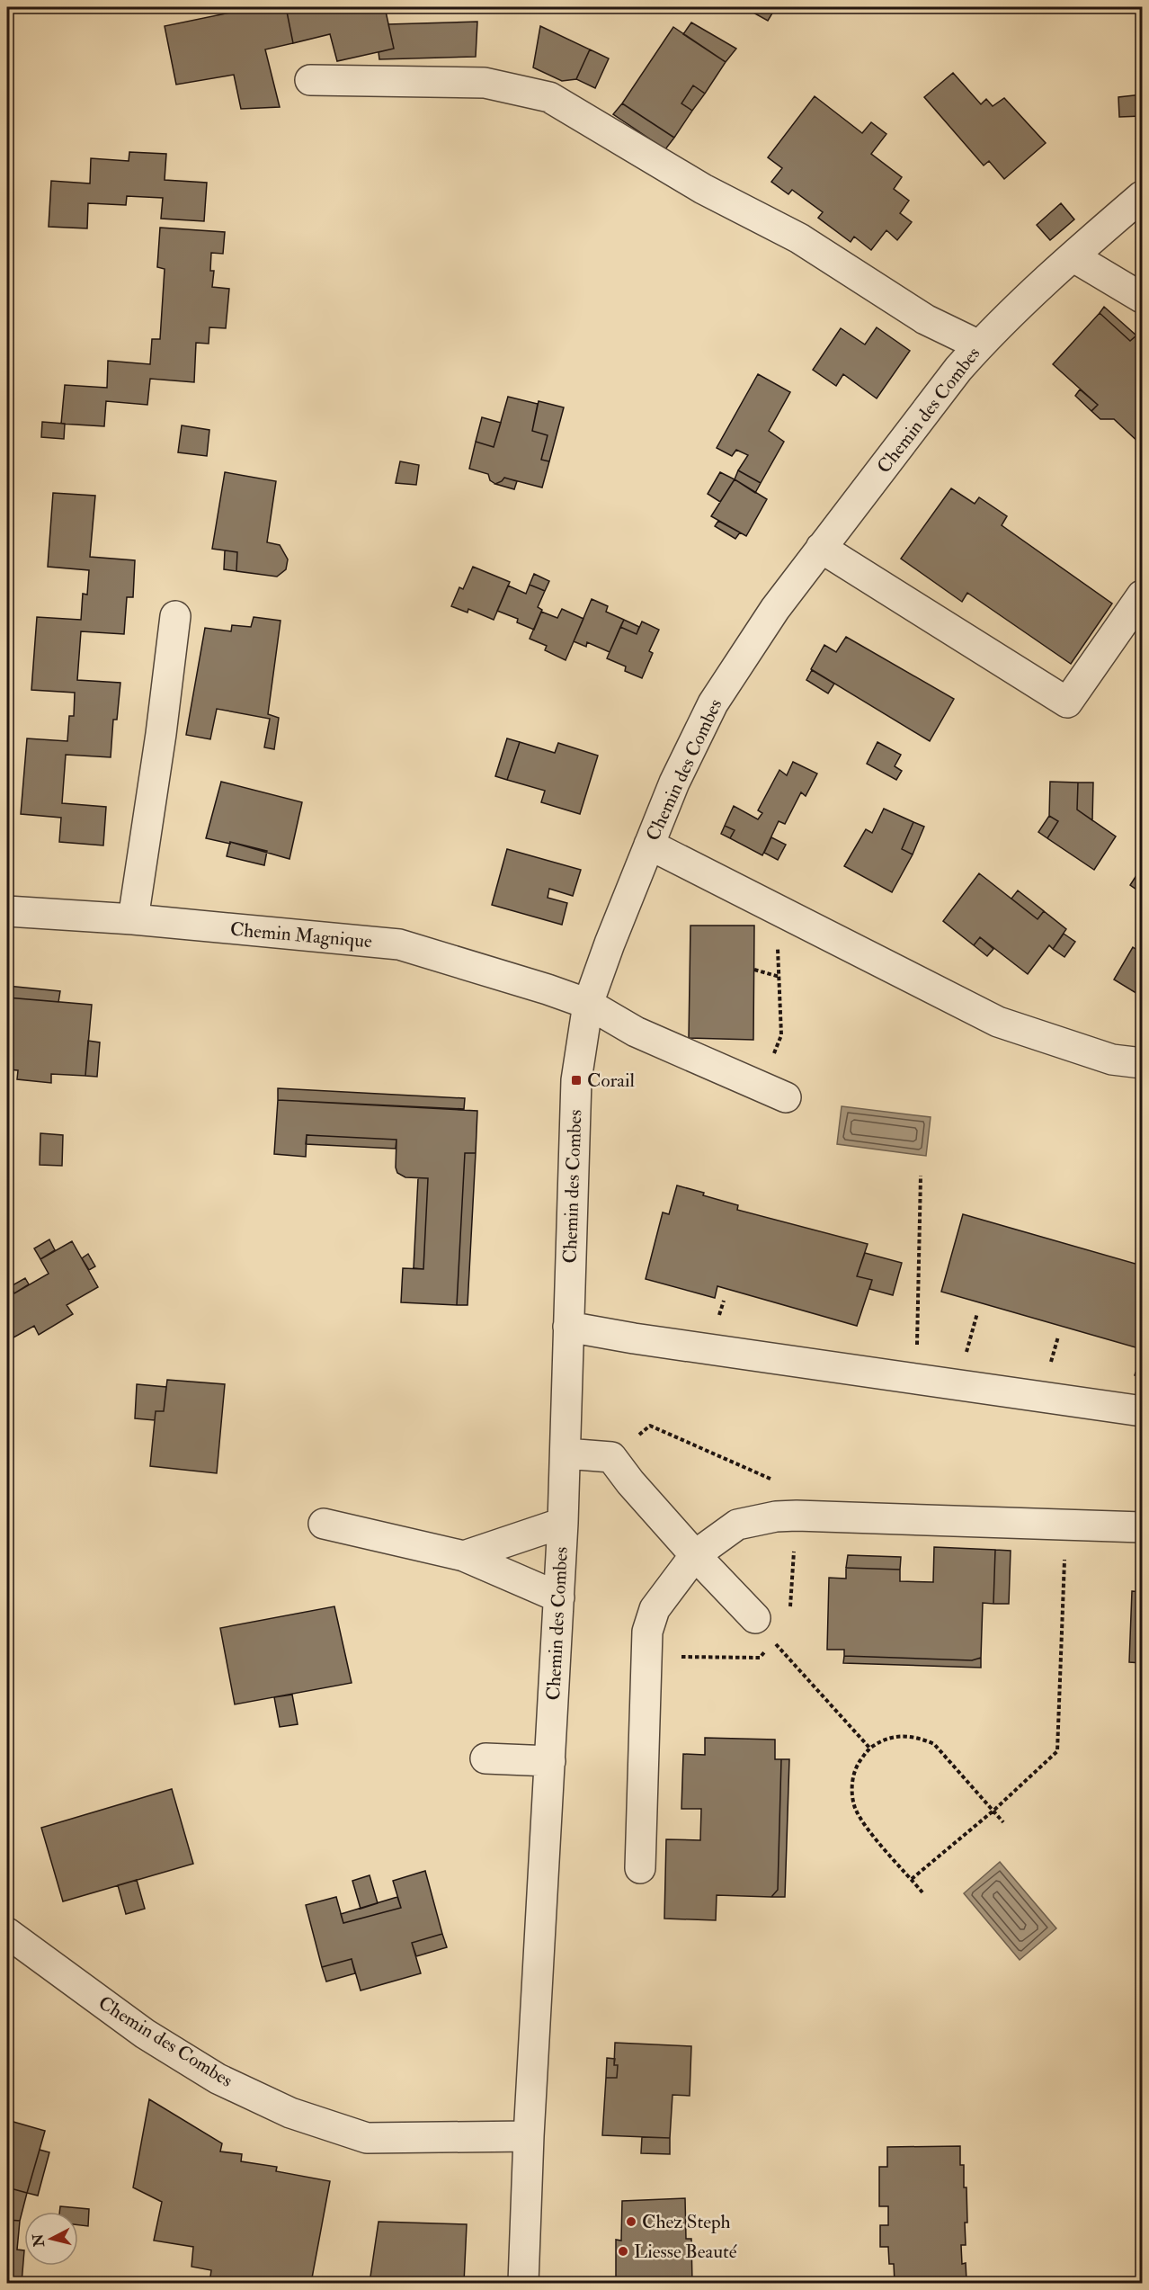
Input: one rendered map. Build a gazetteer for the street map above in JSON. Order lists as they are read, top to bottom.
{
  "streets": {
    "street": ["Chemin des Combes", "Chemin Magnique"]
  },
  "crossings": [
    ["Chemin des Combes", "Chemin Magnique"]
  ],
  "places": {
    "transit": ["Corail"],
    "other": ["Chez Steph", "Liesse Beauté"]
  },
  "north": "left"
}
